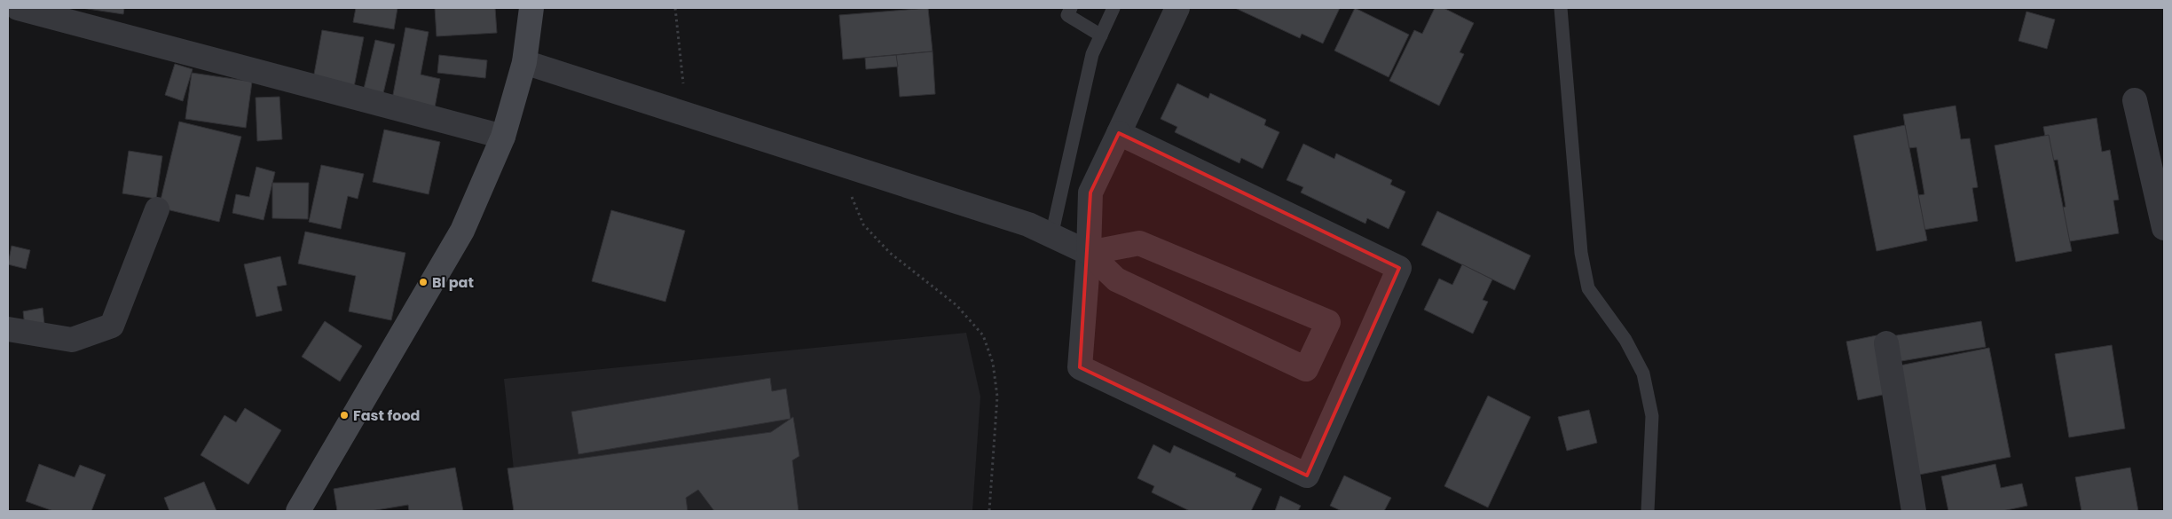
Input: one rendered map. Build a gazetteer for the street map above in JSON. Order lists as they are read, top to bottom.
{
  "places": ["Bl pat", "Fast food"]
}
